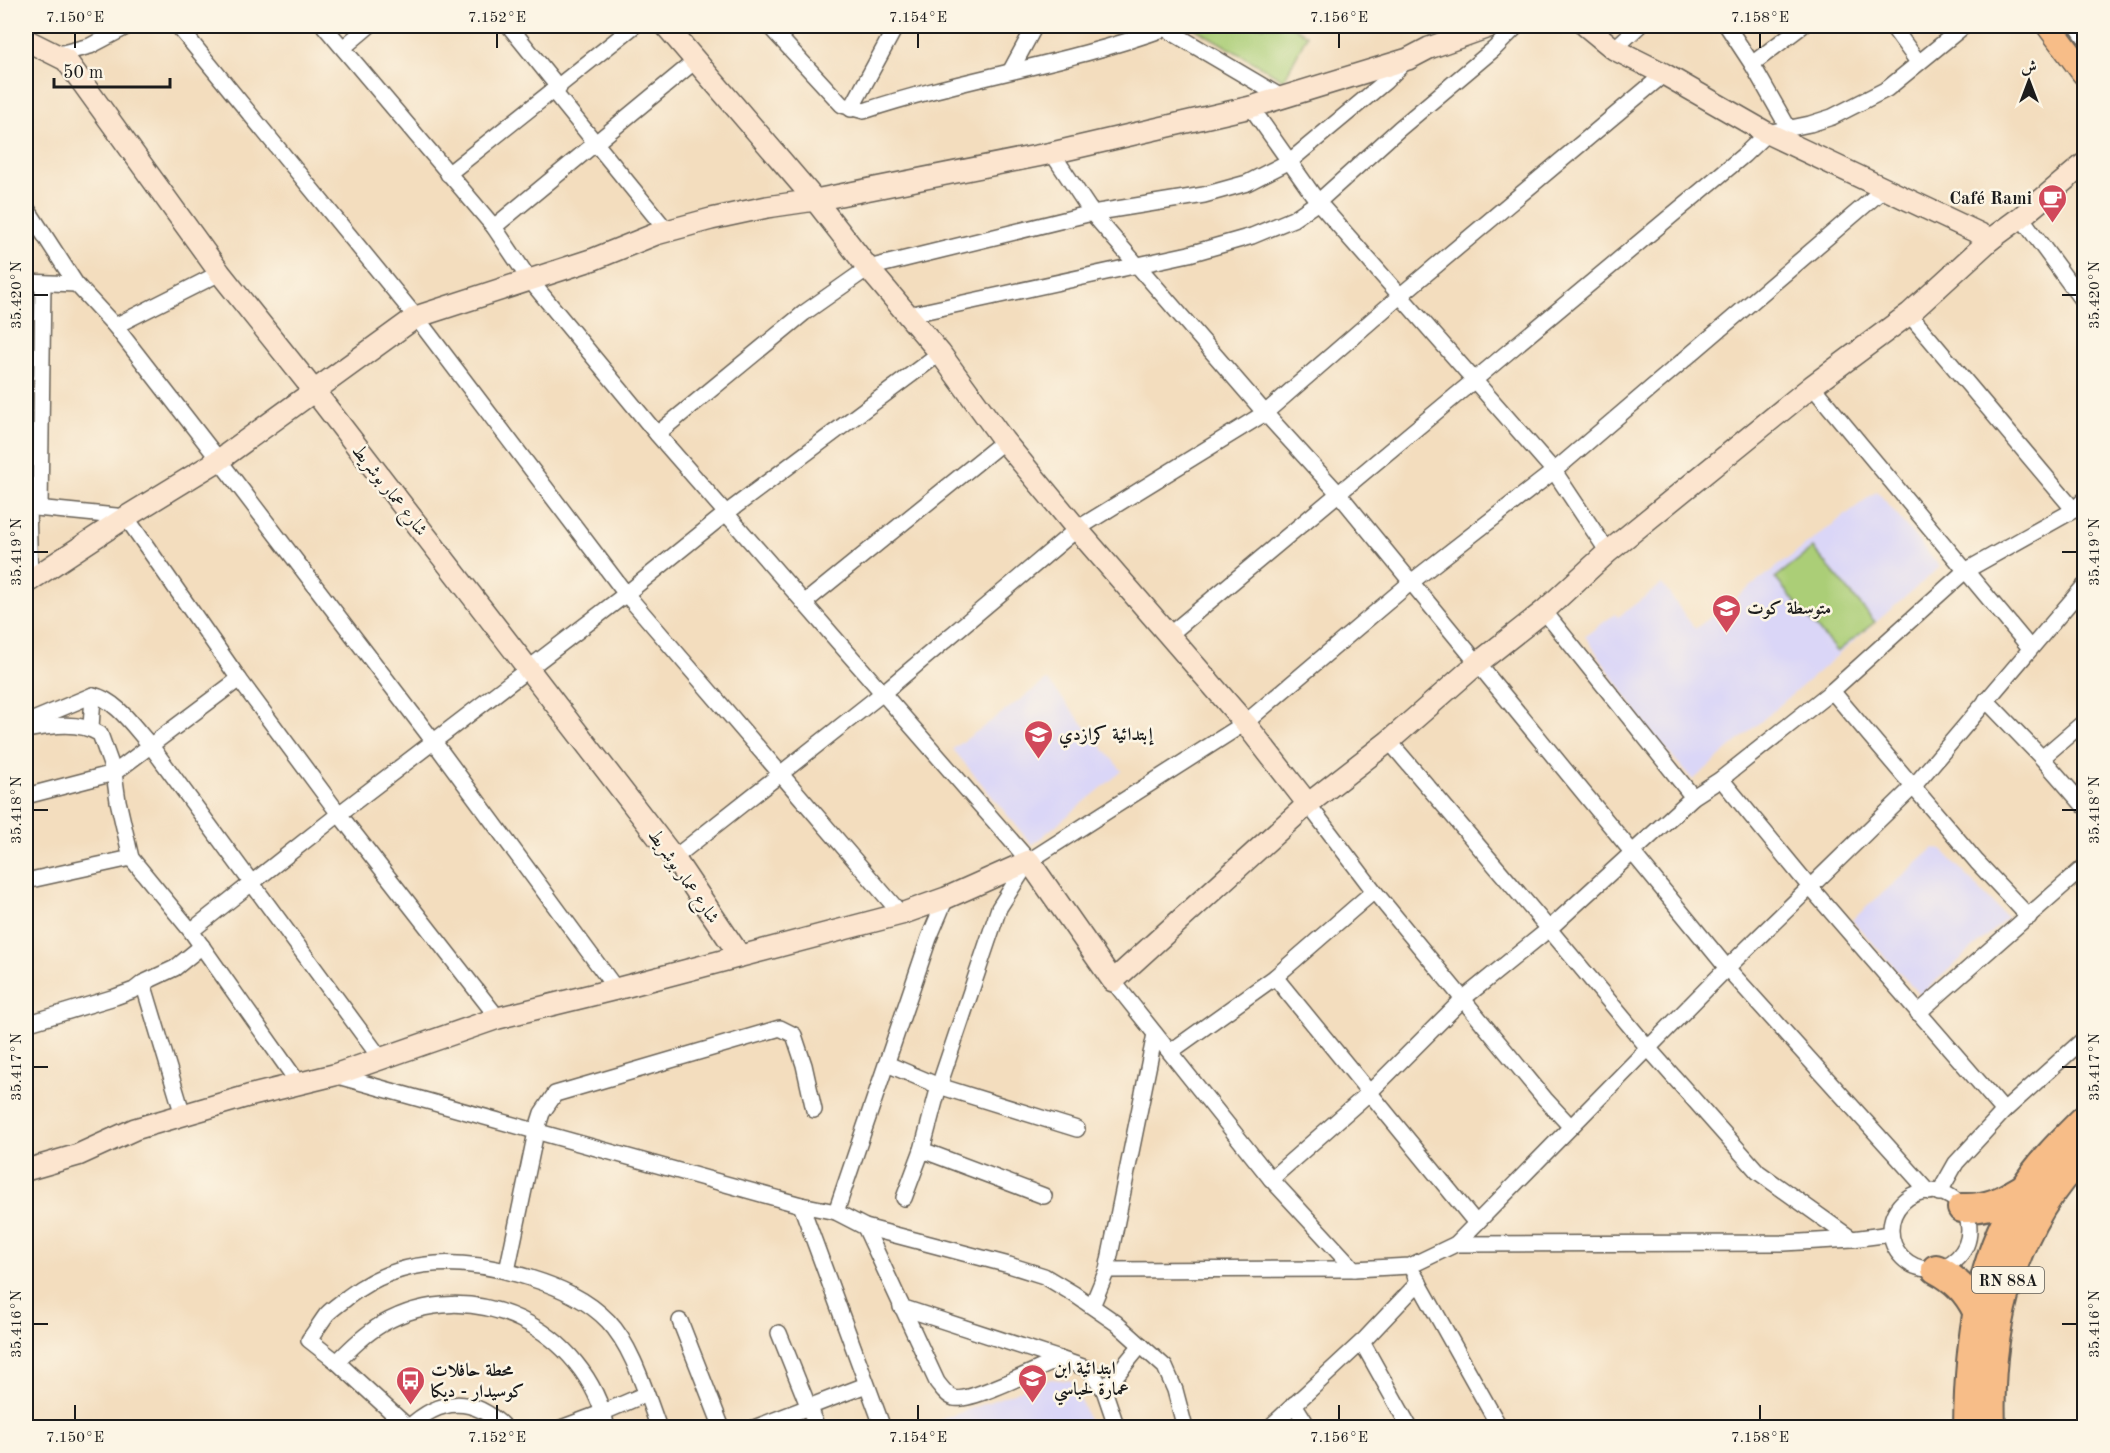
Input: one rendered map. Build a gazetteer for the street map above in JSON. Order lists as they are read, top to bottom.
{
  "streets": {
    "highway": ["RN 88A"],
    "street": ["شارع عمار بوشريط"]
  },
  "places": {
    "cafe": ["Café Rami"],
    "school or university": ["متوسطة كوت", "إبتدائية كرازدي", "ابتدائية ابن عمارة لحباسي"],
    "bus stop": ["محطة حافلات كوسيدار - ديكا"]
  },
  "scale_bar": "50 m",
  "north": "top",
  "coordinates": [
    "7.150°E",
    "7.152°E",
    "7.154°E",
    "7.156°E",
    "7.158°E",
    "35.420°N",
    "35.419°N",
    "35.418°N",
    "35.417°N",
    "35.416°N"
  ]
}
